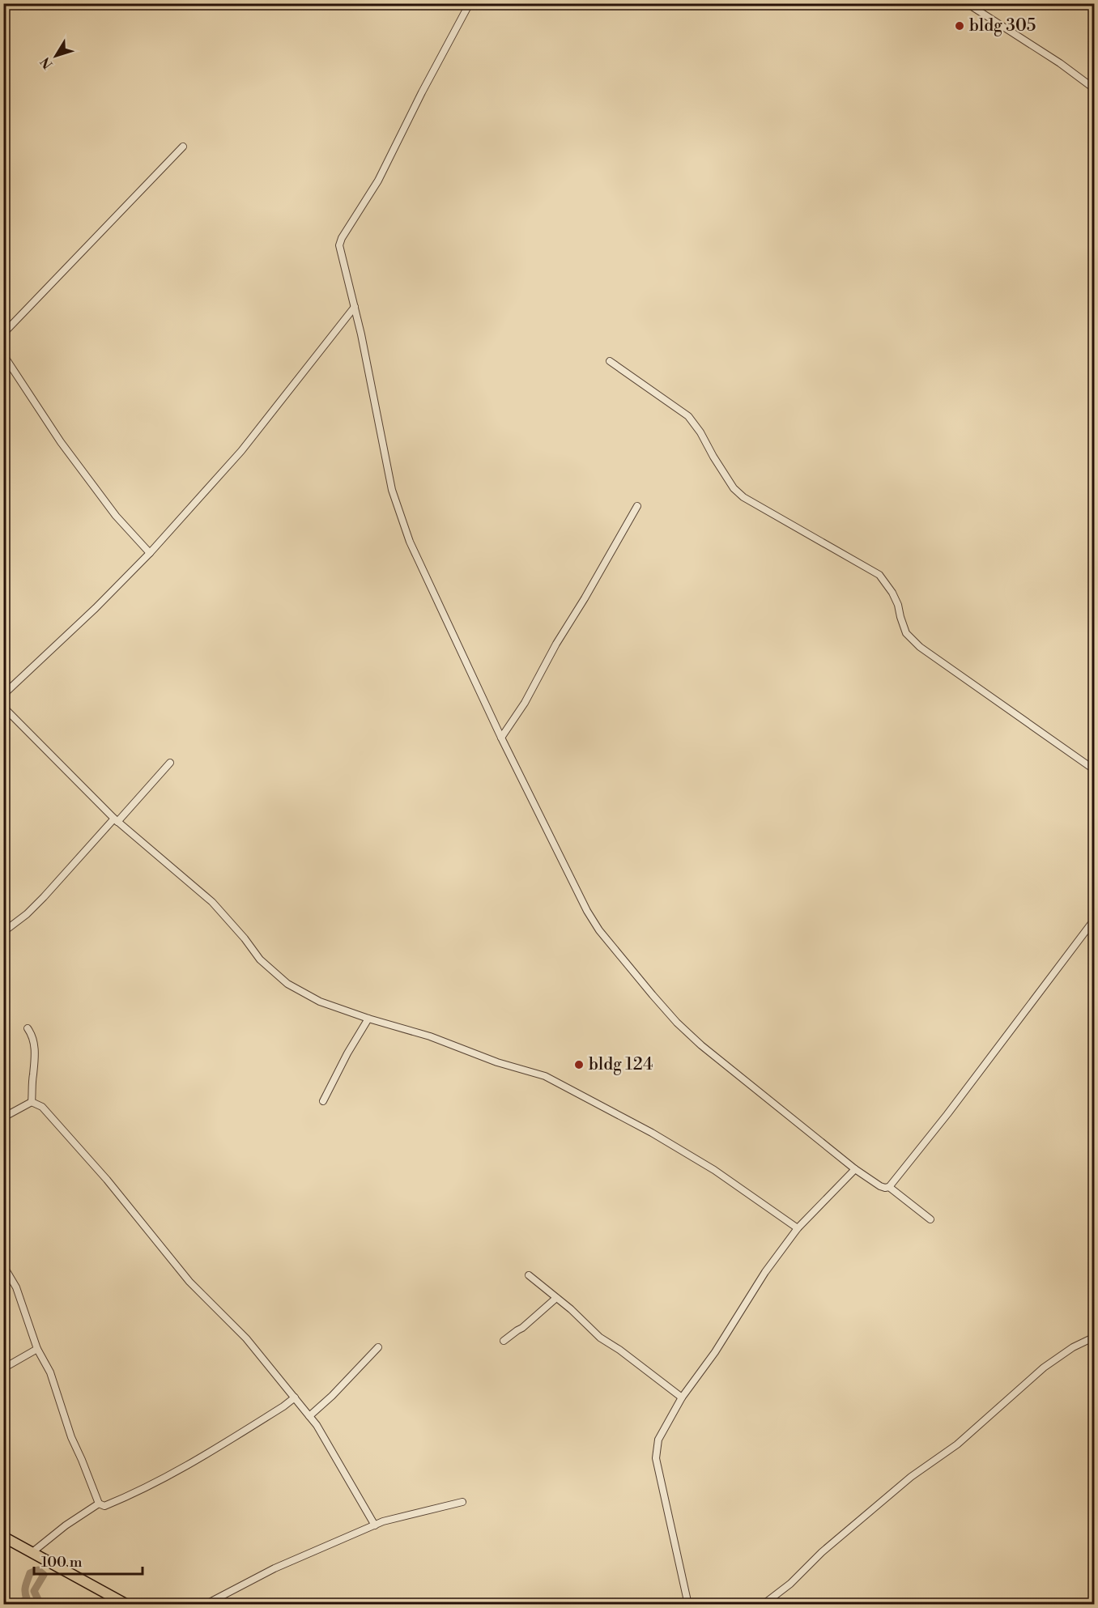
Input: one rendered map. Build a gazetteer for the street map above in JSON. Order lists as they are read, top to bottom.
{
  "places": ["bldg 305", "bldg 124"],
  "scale_bar": "100 m",
  "north": "bottom left"
}
